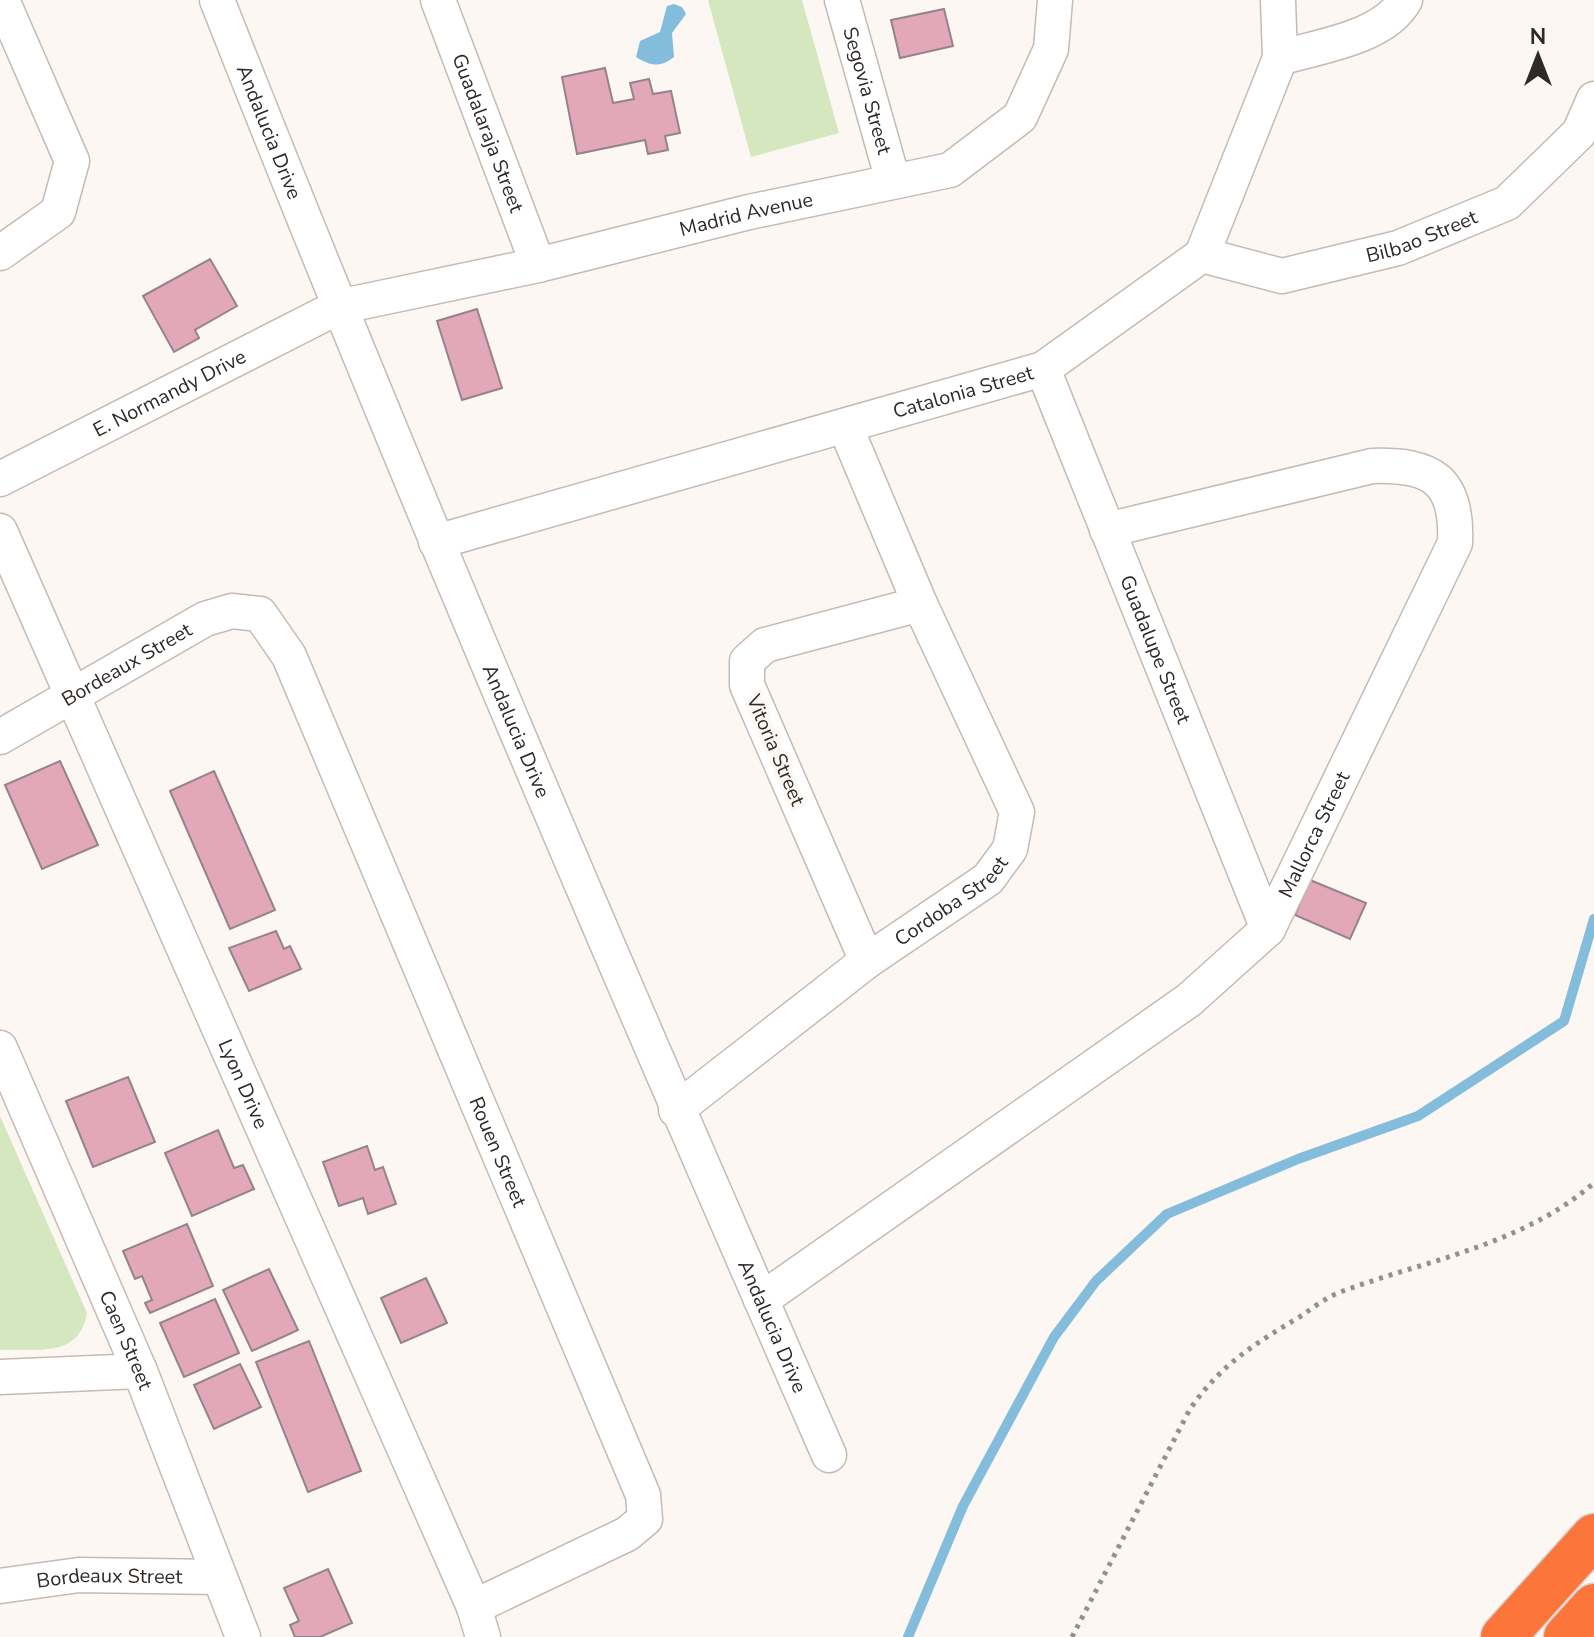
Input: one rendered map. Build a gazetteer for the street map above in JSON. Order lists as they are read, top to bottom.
{
  "streets": {
    "street": [
      "Segovia Street",
      "Andalucia Drive",
      "Guadalaraja Street",
      "Madrid Avenue",
      "Bilbao Street",
      "E. Normandy Drive",
      "Catalonia Street",
      "Guadalupe Street",
      "Bordeaux Street",
      "Vitoria Street",
      "Mallorca Street",
      "Cordoba Street",
      "Lyon Drive",
      "Rouen Street",
      "Caen Street"
    ]
  },
  "crossings": [
    ["Segovia Street", "Madrid Avenue"],
    ["Andalucia Drive", "Madrid Avenue"],
    ["Andalucia Drive", "E. Normandy Drive"],
    ["Andalucia Drive", "Catalonia Street"],
    ["Andalucia Drive", "Mallorca Street"],
    ["Andalucia Drive", "Cordoba Street"],
    ["Guadalaraja Street", "Madrid Avenue"],
    ["Madrid Avenue", "E. Normandy Drive"],
    ["Bilbao Street", "Catalonia Street"],
    ["Catalonia Street", "Guadalupe Street"],
    ["Catalonia Street", "Cordoba Street"],
    ["Guadalupe Street", "Mallorca Street"],
    ["Bordeaux Street", "Lyon Drive"],
    ["Bordeaux Street", "Rouen Street"],
    ["Bordeaux Street", "Caen Street"],
    ["Vitoria Street", "Cordoba Street"],
    ["Lyon Drive", "Rouen Street"]
  ],
  "north": "top"
}
